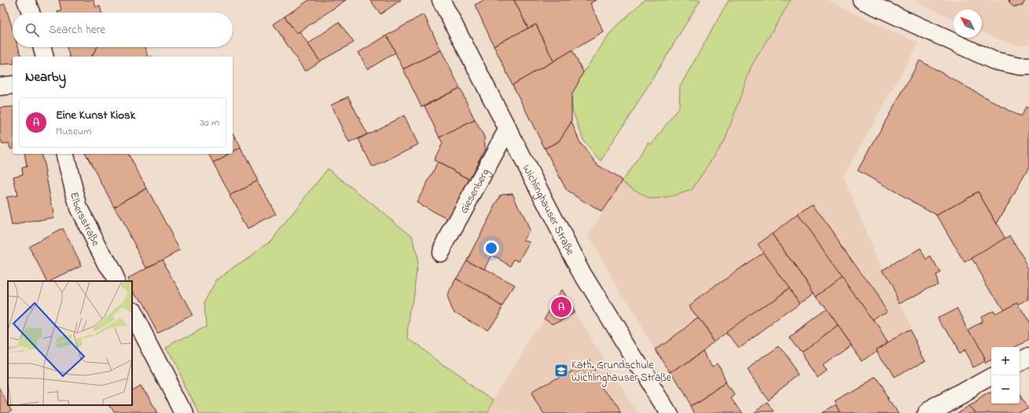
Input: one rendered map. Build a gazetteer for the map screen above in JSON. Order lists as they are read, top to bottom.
{
  "streets": {
    "street": ["Giesenberg", "Wichlinghauser Straße", "Elbersstraße"]
  },
  "crossings": [
    ["Giesenberg", "Wichlinghauser Straße"]
  ],
  "places": {
    "school or university": ["Kath. Grundschule Wichlinghauser Straße"]
  },
  "north": "top left",
  "page": {
    "search": "Search here",
    "heading": "Nearby",
    "list": [
      {
        "mark": "A",
        "name": "Eine Kunst Kiosk",
        "note": "Museum",
        "value": "30 m"
      }
    ],
    "pins": "A",
    "map_buttons": ["+", "−"]
  }
}
